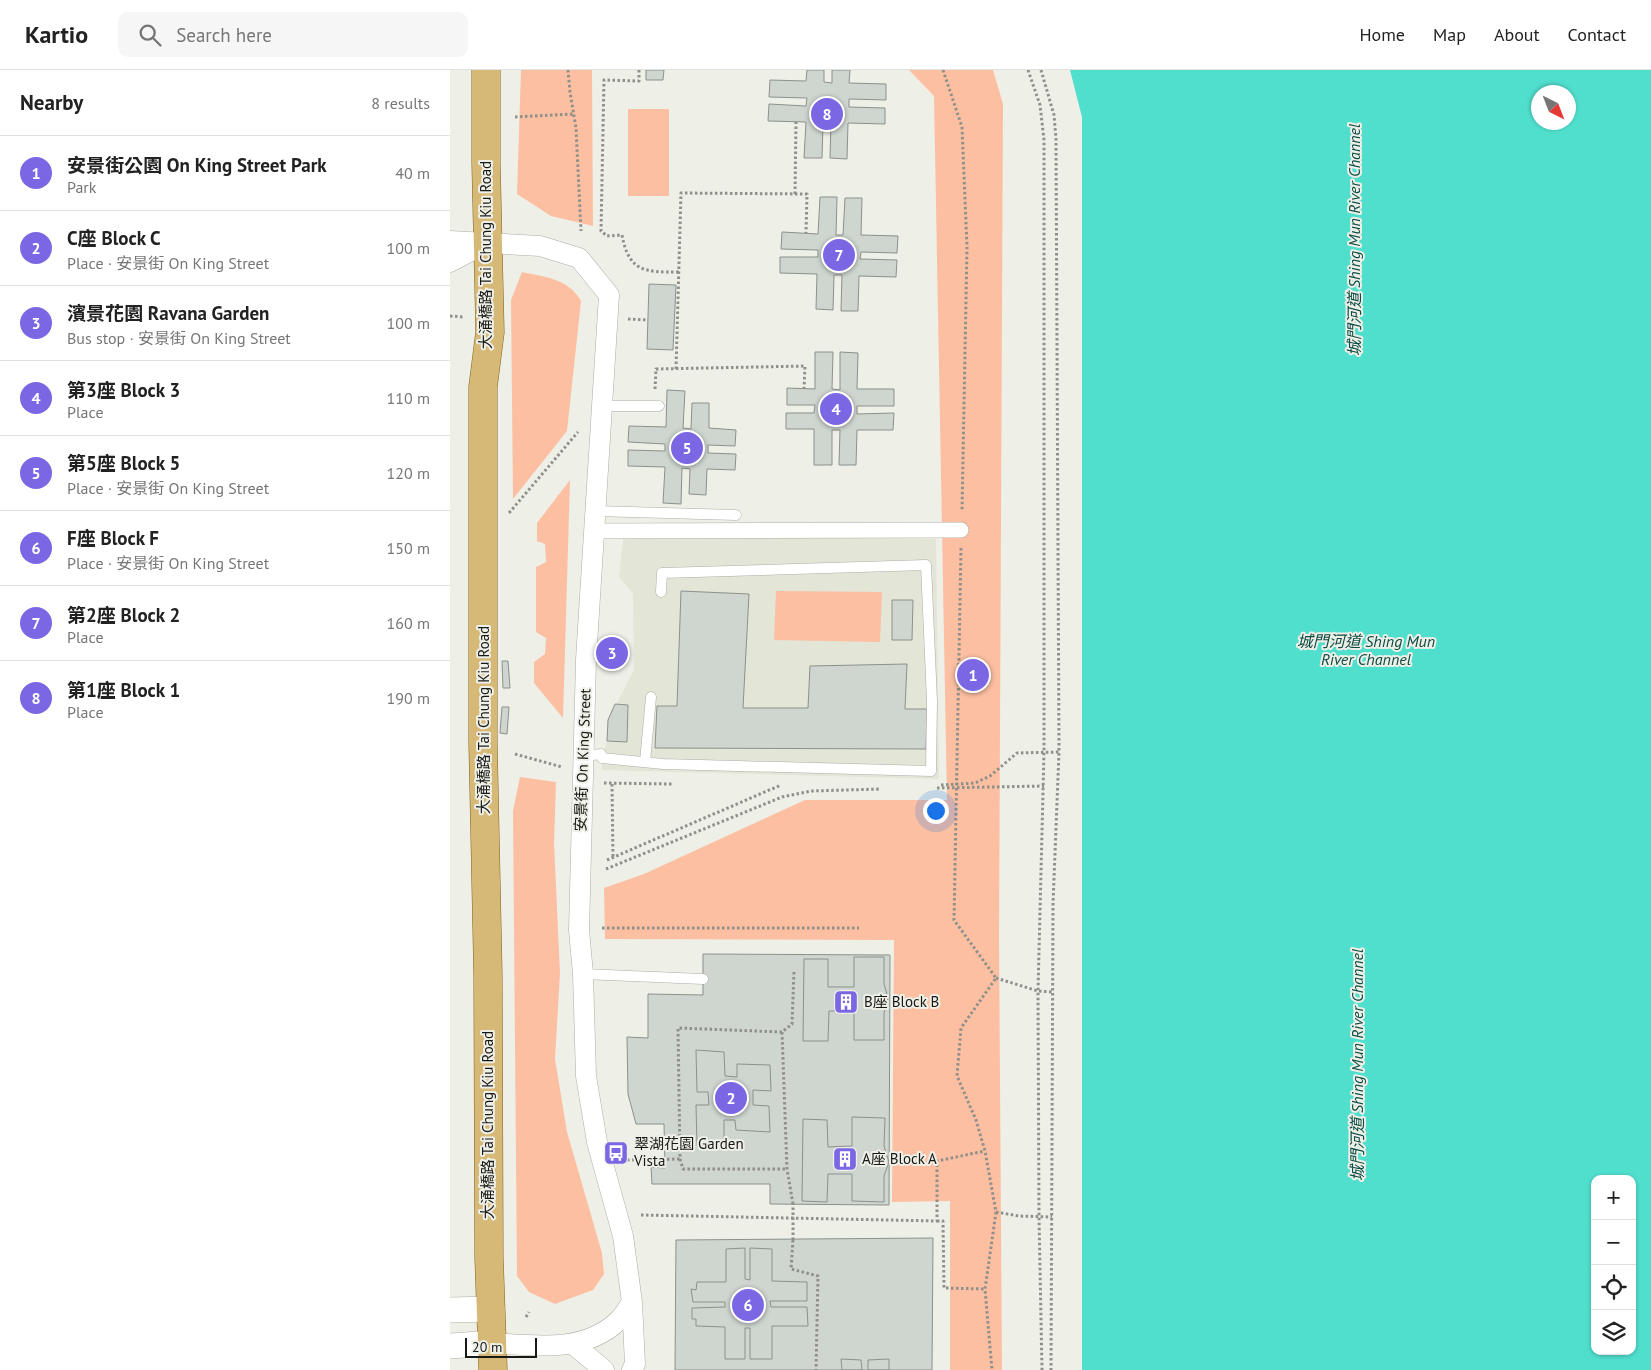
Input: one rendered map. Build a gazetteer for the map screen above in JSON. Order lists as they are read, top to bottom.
{
  "streets": {
    "main road": ["大涌橋路 Tai Chung Kiu Road"],
    "street": ["安景街 On King Street"]
  },
  "crossings": [
    ["大涌橋路 Tai Chung Kiu Road", "安景街 On King Street"]
  ],
  "water": ["城門河道 Shing Mun River Channel"],
  "places": {
    "building": ["B座 Block B", "A座 Block A"],
    "bus stop": ["翠湖花園 Garden Vista"]
  },
  "scale_bar": "20 m",
  "north": "bottom right",
  "page": {
    "header": "Kartio",
    "search": "Search here",
    "nav": [
      "Home",
      "Map",
      "About",
      "Contact"
    ],
    "heading": ["Nearby", "8 results"],
    "pins": [
      "8",
      "7",
      "4",
      "5",
      "3",
      "1",
      "2",
      "6"
    ],
    "list": [
      {
        "mark": "1",
        "name": "安景街公園 On King Street Park",
        "note": "Park",
        "value": "40 m"
      },
      {
        "mark": "2",
        "name": "C座 Block C",
        "note": "Place · 安景街 On King Street",
        "value": "100 m"
      },
      {
        "mark": "3",
        "name": "濱景花園 Ravana Garden",
        "note": "Bus stop · 安景街 On King Street",
        "value": "100 m"
      },
      {
        "mark": "4",
        "name": "第3座 Block 3",
        "note": "Place",
        "value": "110 m"
      },
      {
        "mark": "5",
        "name": "第5座 Block 5",
        "note": "Place · 安景街 On King Street",
        "value": "120 m"
      },
      {
        "mark": "6",
        "name": "F座 Block F",
        "note": "Place · 安景街 On King Street",
        "value": "150 m"
      },
      {
        "mark": "7",
        "name": "第2座 Block 2",
        "note": "Place",
        "value": "160 m"
      },
      {
        "mark": "8",
        "name": "第1座 Block 1",
        "note": "Place",
        "value": "190 m"
      }
    ],
    "map_buttons": ["+", "−"],
    "scale": "20 m"
  }
}
